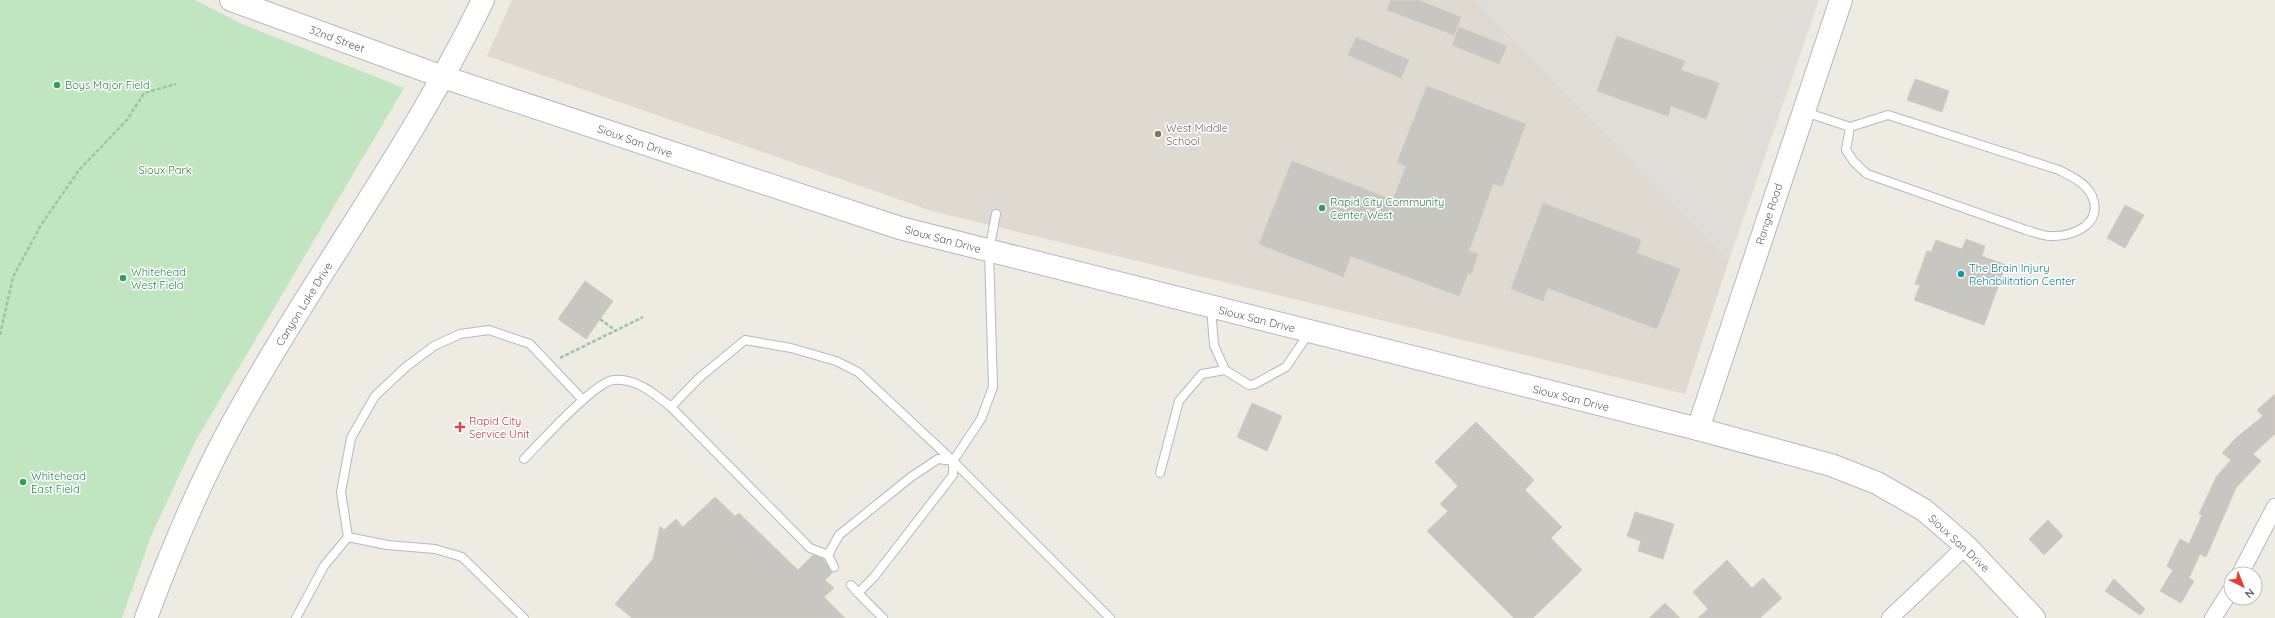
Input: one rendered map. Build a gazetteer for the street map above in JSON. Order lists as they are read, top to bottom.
{
  "streets": {
    "street": [
      "32nd Street",
      "Sioux San Drive",
      "Range Road",
      "Canyon Lake Drive"
    ]
  },
  "crossings": [
    ["32nd Street", "Sioux San Drive"],
    ["32nd Street", "Canyon Lake Drive"],
    ["Sioux San Drive", "Range Road"],
    ["Sioux San Drive", "Canyon Lake Drive"]
  ],
  "parks": ["Sioux Park"],
  "places": {
    "other": [
      "Boys Major Field",
      "West Middle School",
      "Rapid City Community Center West",
      "The Brain Injury Rehabilitation Center",
      "Whitehead West Field",
      "Whitehead East Field"
    ],
    "health": ["Rapid City Service Unit"]
  },
  "north": "bottom right"
}
